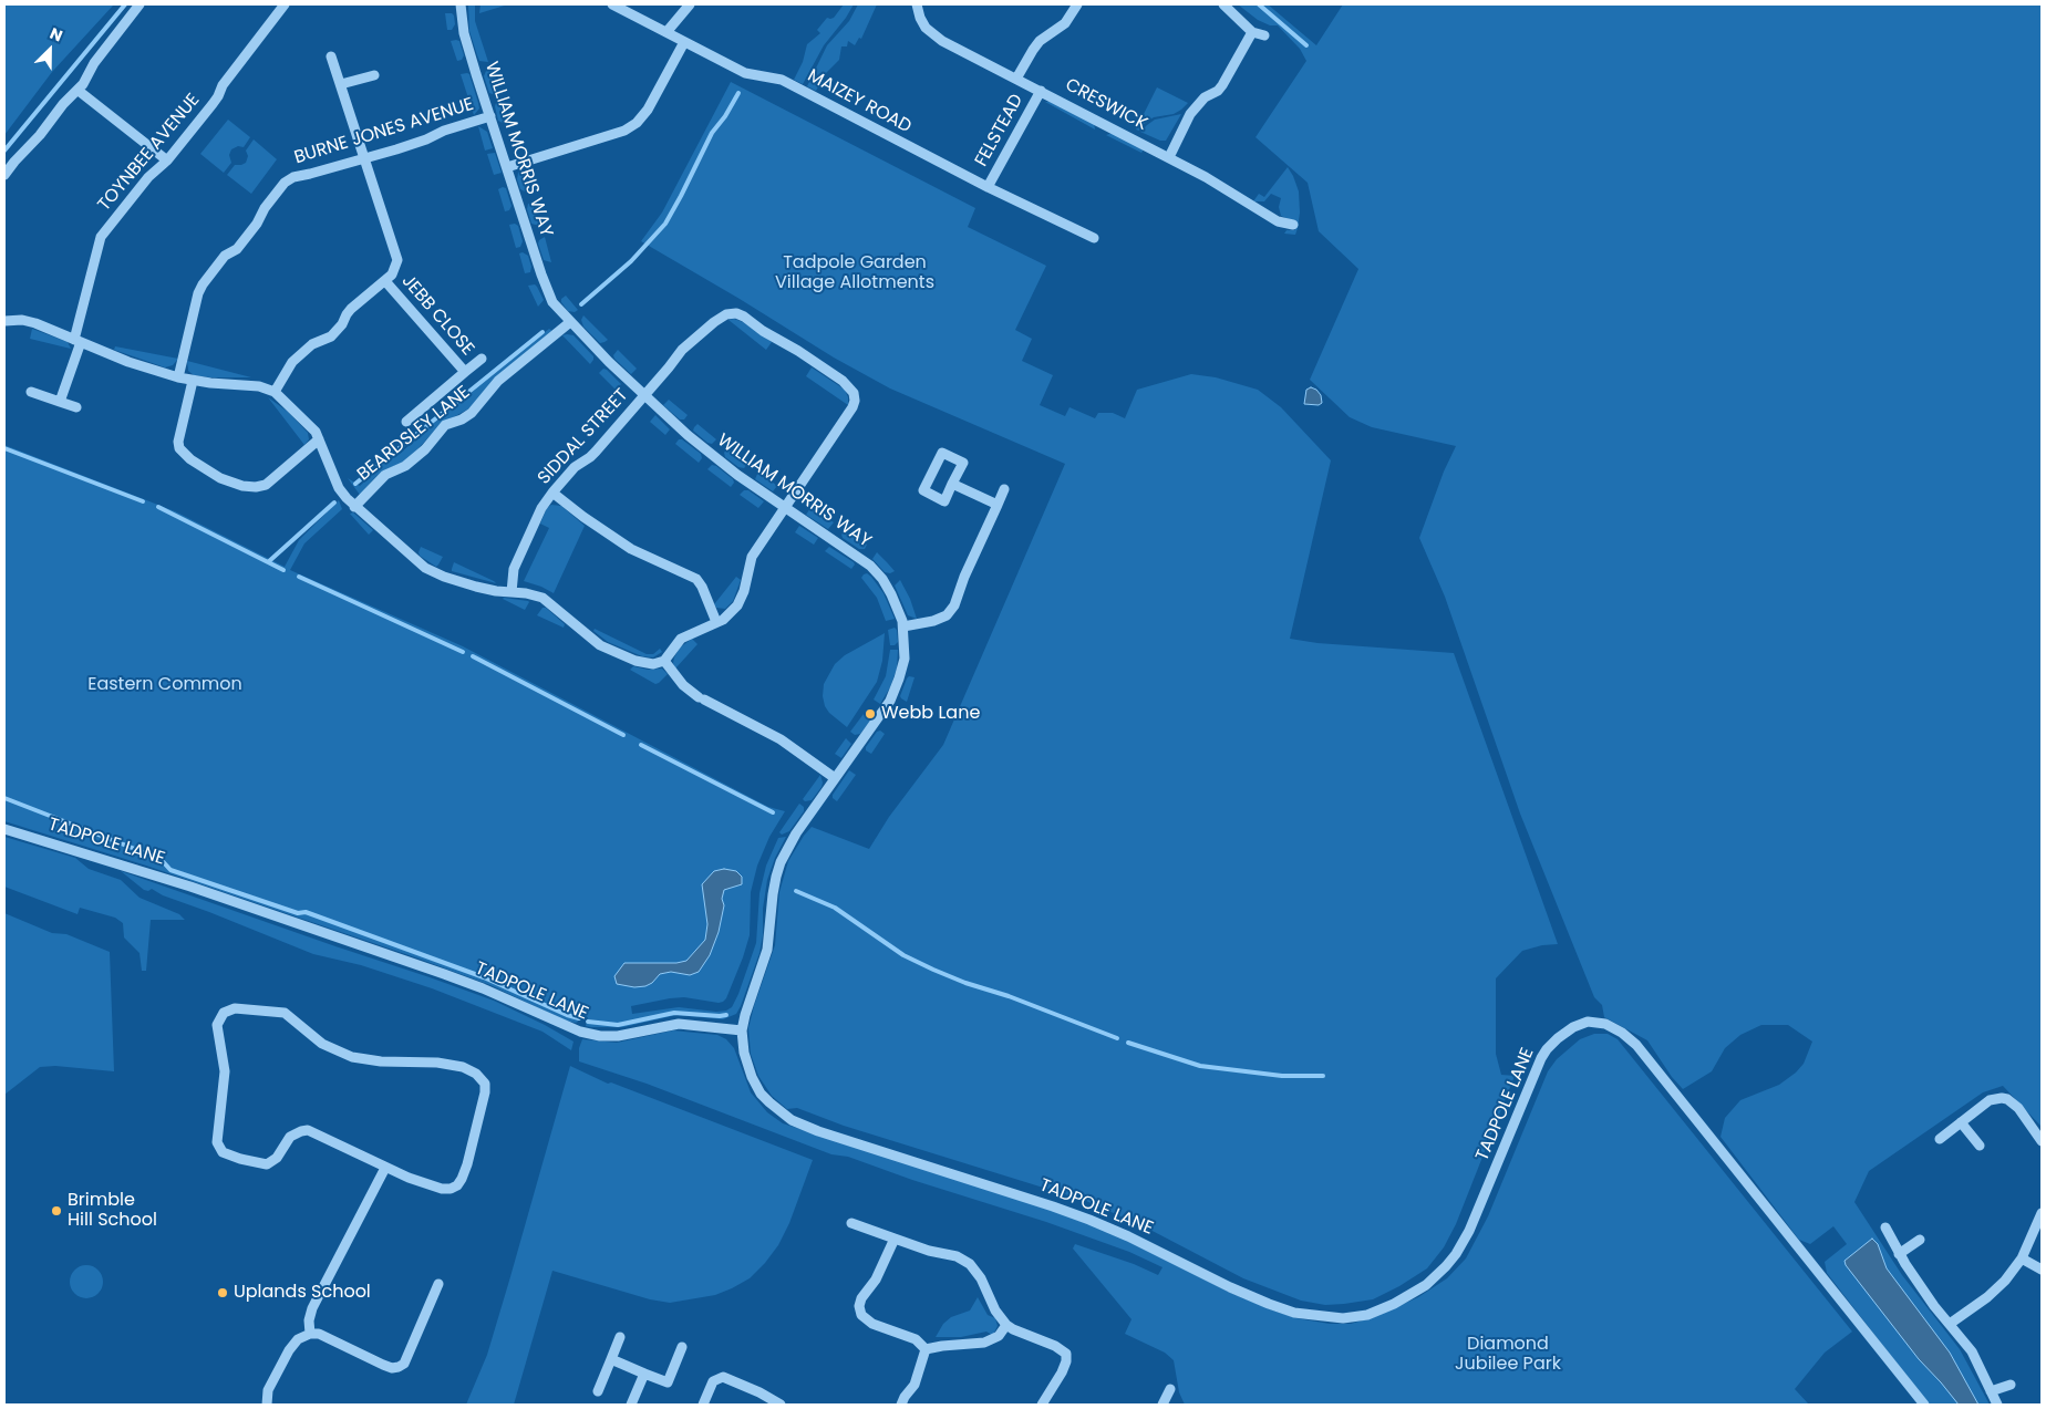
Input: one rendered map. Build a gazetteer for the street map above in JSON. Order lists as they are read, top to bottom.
{
  "streets": {
    "street": [
      "MAIZEY ROAD",
      "CRESWICK",
      "FELSTEAD",
      "BURNE JONES AVENUE",
      "WILLIAM MORRIS WAY",
      "TOYNBEE AVENUE",
      "JEBB CLOSE",
      "BEARDSLEY LANE",
      "SIDDAL STREET",
      "TADPOLE LANE"
    ]
  },
  "crossings": [
    ["MAIZEY ROAD", "FELSTEAD"],
    ["CRESWICK", "FELSTEAD"],
    ["BURNE JONES AVENUE", "WILLIAM MORRIS WAY"],
    ["WILLIAM MORRIS WAY", "BEARDSLEY LANE"],
    ["WILLIAM MORRIS WAY", "SIDDAL STREET"],
    ["WILLIAM MORRIS WAY", "TADPOLE LANE"]
  ],
  "parks": ["Tadpole Garden Village Allotments", "Eastern Common", "Diamond Jubilee Park"],
  "places": ["Webb Lane", "Brimble Hill School", "Uplands School"],
  "north": "top right"
}
